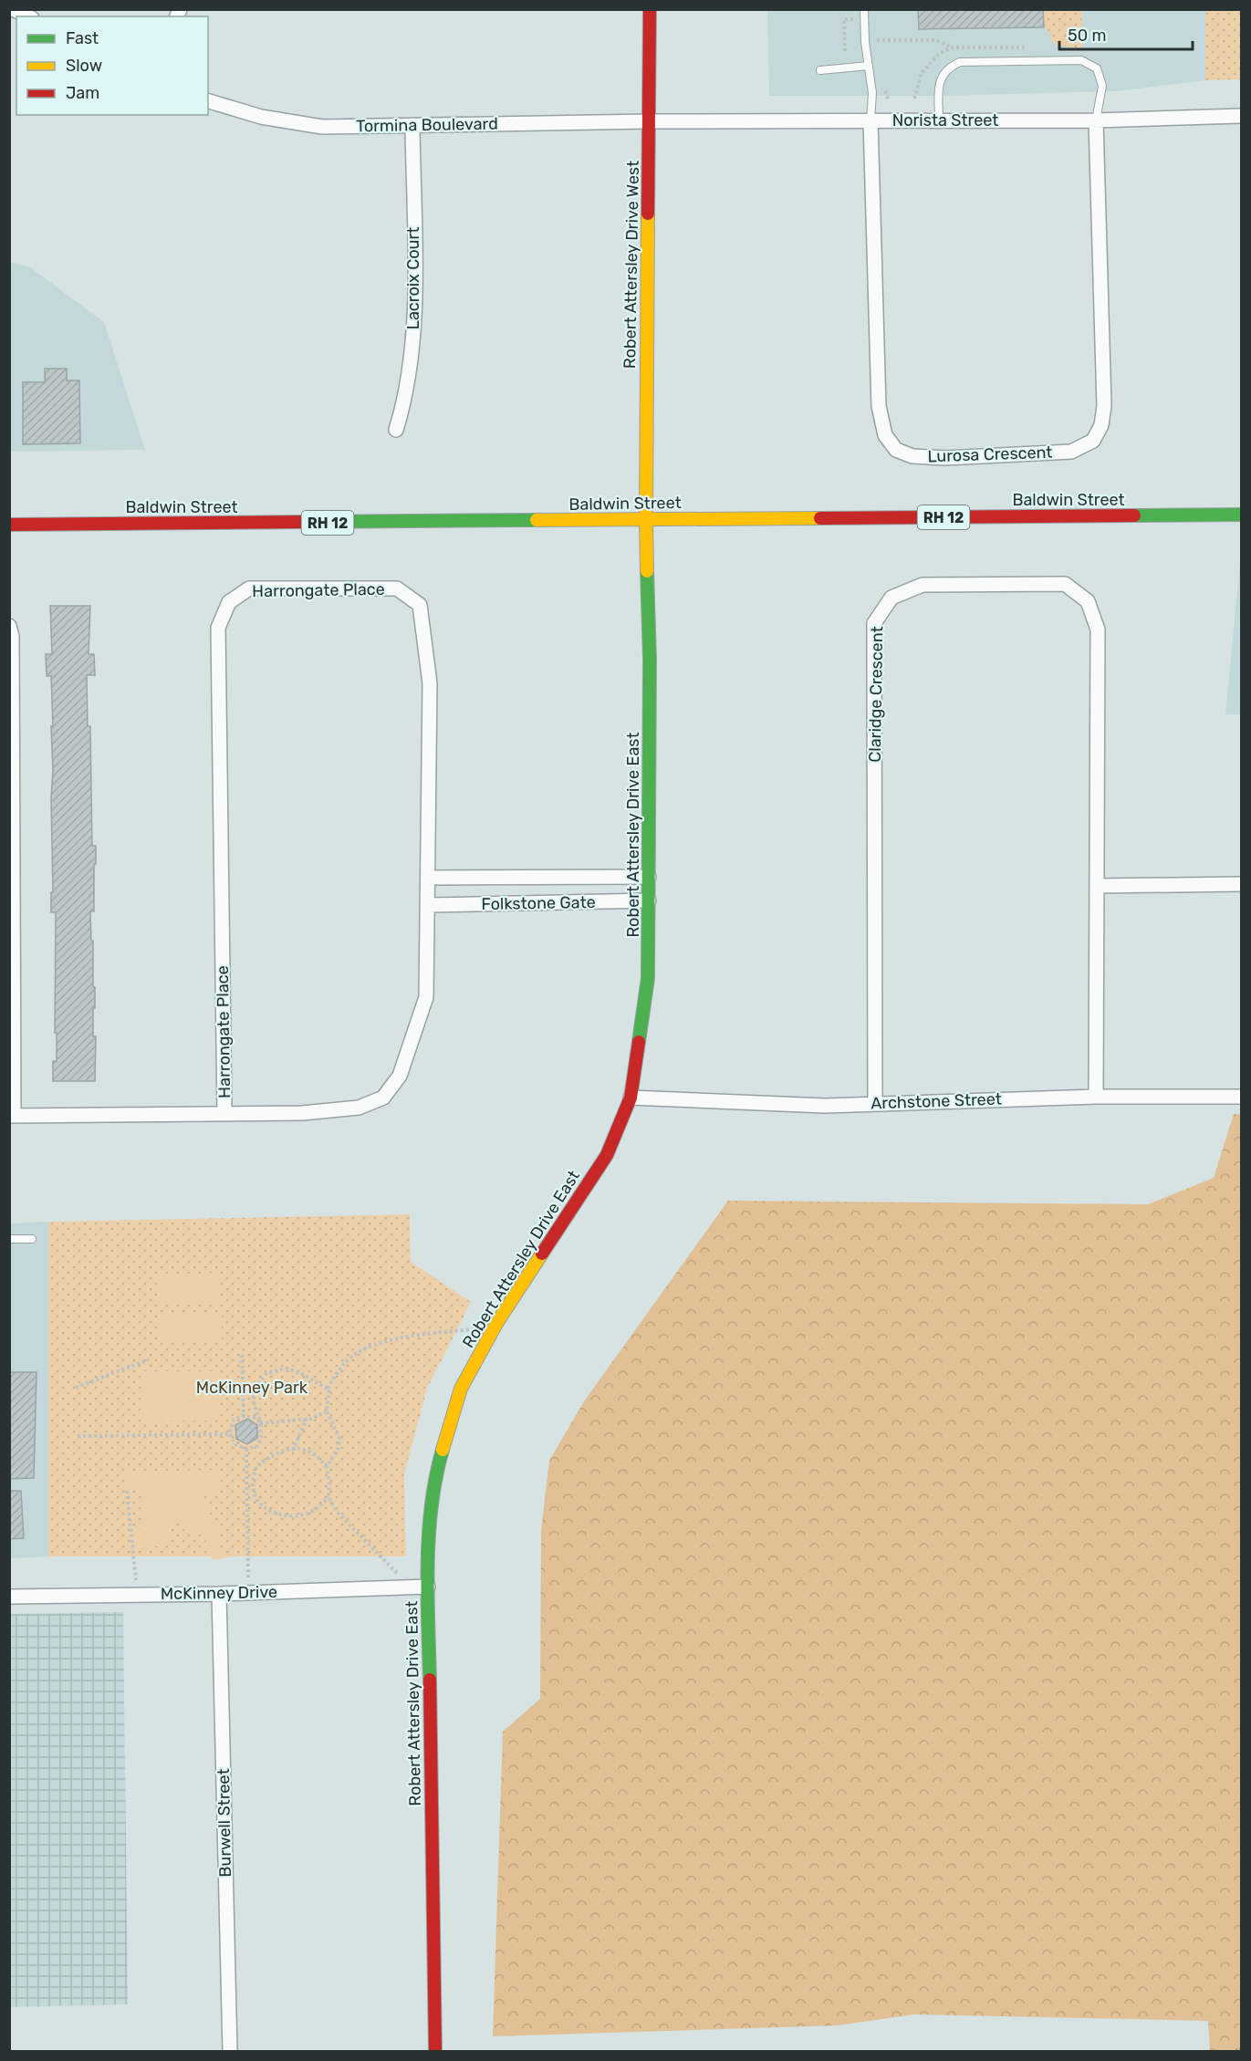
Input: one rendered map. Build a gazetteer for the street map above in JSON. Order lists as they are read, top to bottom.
{
  "streets": {
    "street": [
      "Norista Street",
      "Tormina Boulevard",
      "Robert Attersley Drive West",
      "Lacroix Court",
      "Lurosa Crescent",
      "Baldwin Street",
      "RH 12",
      "Harrongate Place",
      "Claridge Crescent",
      "Robert Attersley Drive East",
      "Folkstone Gate",
      "Archstone Street",
      "McKinney Drive",
      "Burwell Street"
    ]
  },
  "crossings": [
    ["Norista Street", "Tormina Boulevard"],
    ["Norista Street", "Robert Attersley Drive West"],
    ["Norista Street", "Lurosa Crescent"],
    ["Tormina Boulevard", "Robert Attersley Drive West"],
    ["Tormina Boulevard", "Lacroix Court"],
    ["Robert Attersley Drive West", "Baldwin Street"],
    ["Robert Attersley Drive West", "Robert Attersley Drive East"],
    ["Baldwin Street", "Robert Attersley Drive East"],
    ["Harrongate Place", "Folkstone Gate"],
    ["Claridge Crescent", "Archstone Street"],
    ["Robert Attersley Drive East", "Folkstone Gate"],
    ["Robert Attersley Drive East", "Archstone Street"],
    ["Robert Attersley Drive East", "McKinney Drive"],
    ["McKinney Drive", "Burwell Street"]
  ],
  "parks": ["McKinney Park"],
  "legend": ["Fast", "Slow", "Jam"],
  "scale_bar": "50 m"
}
